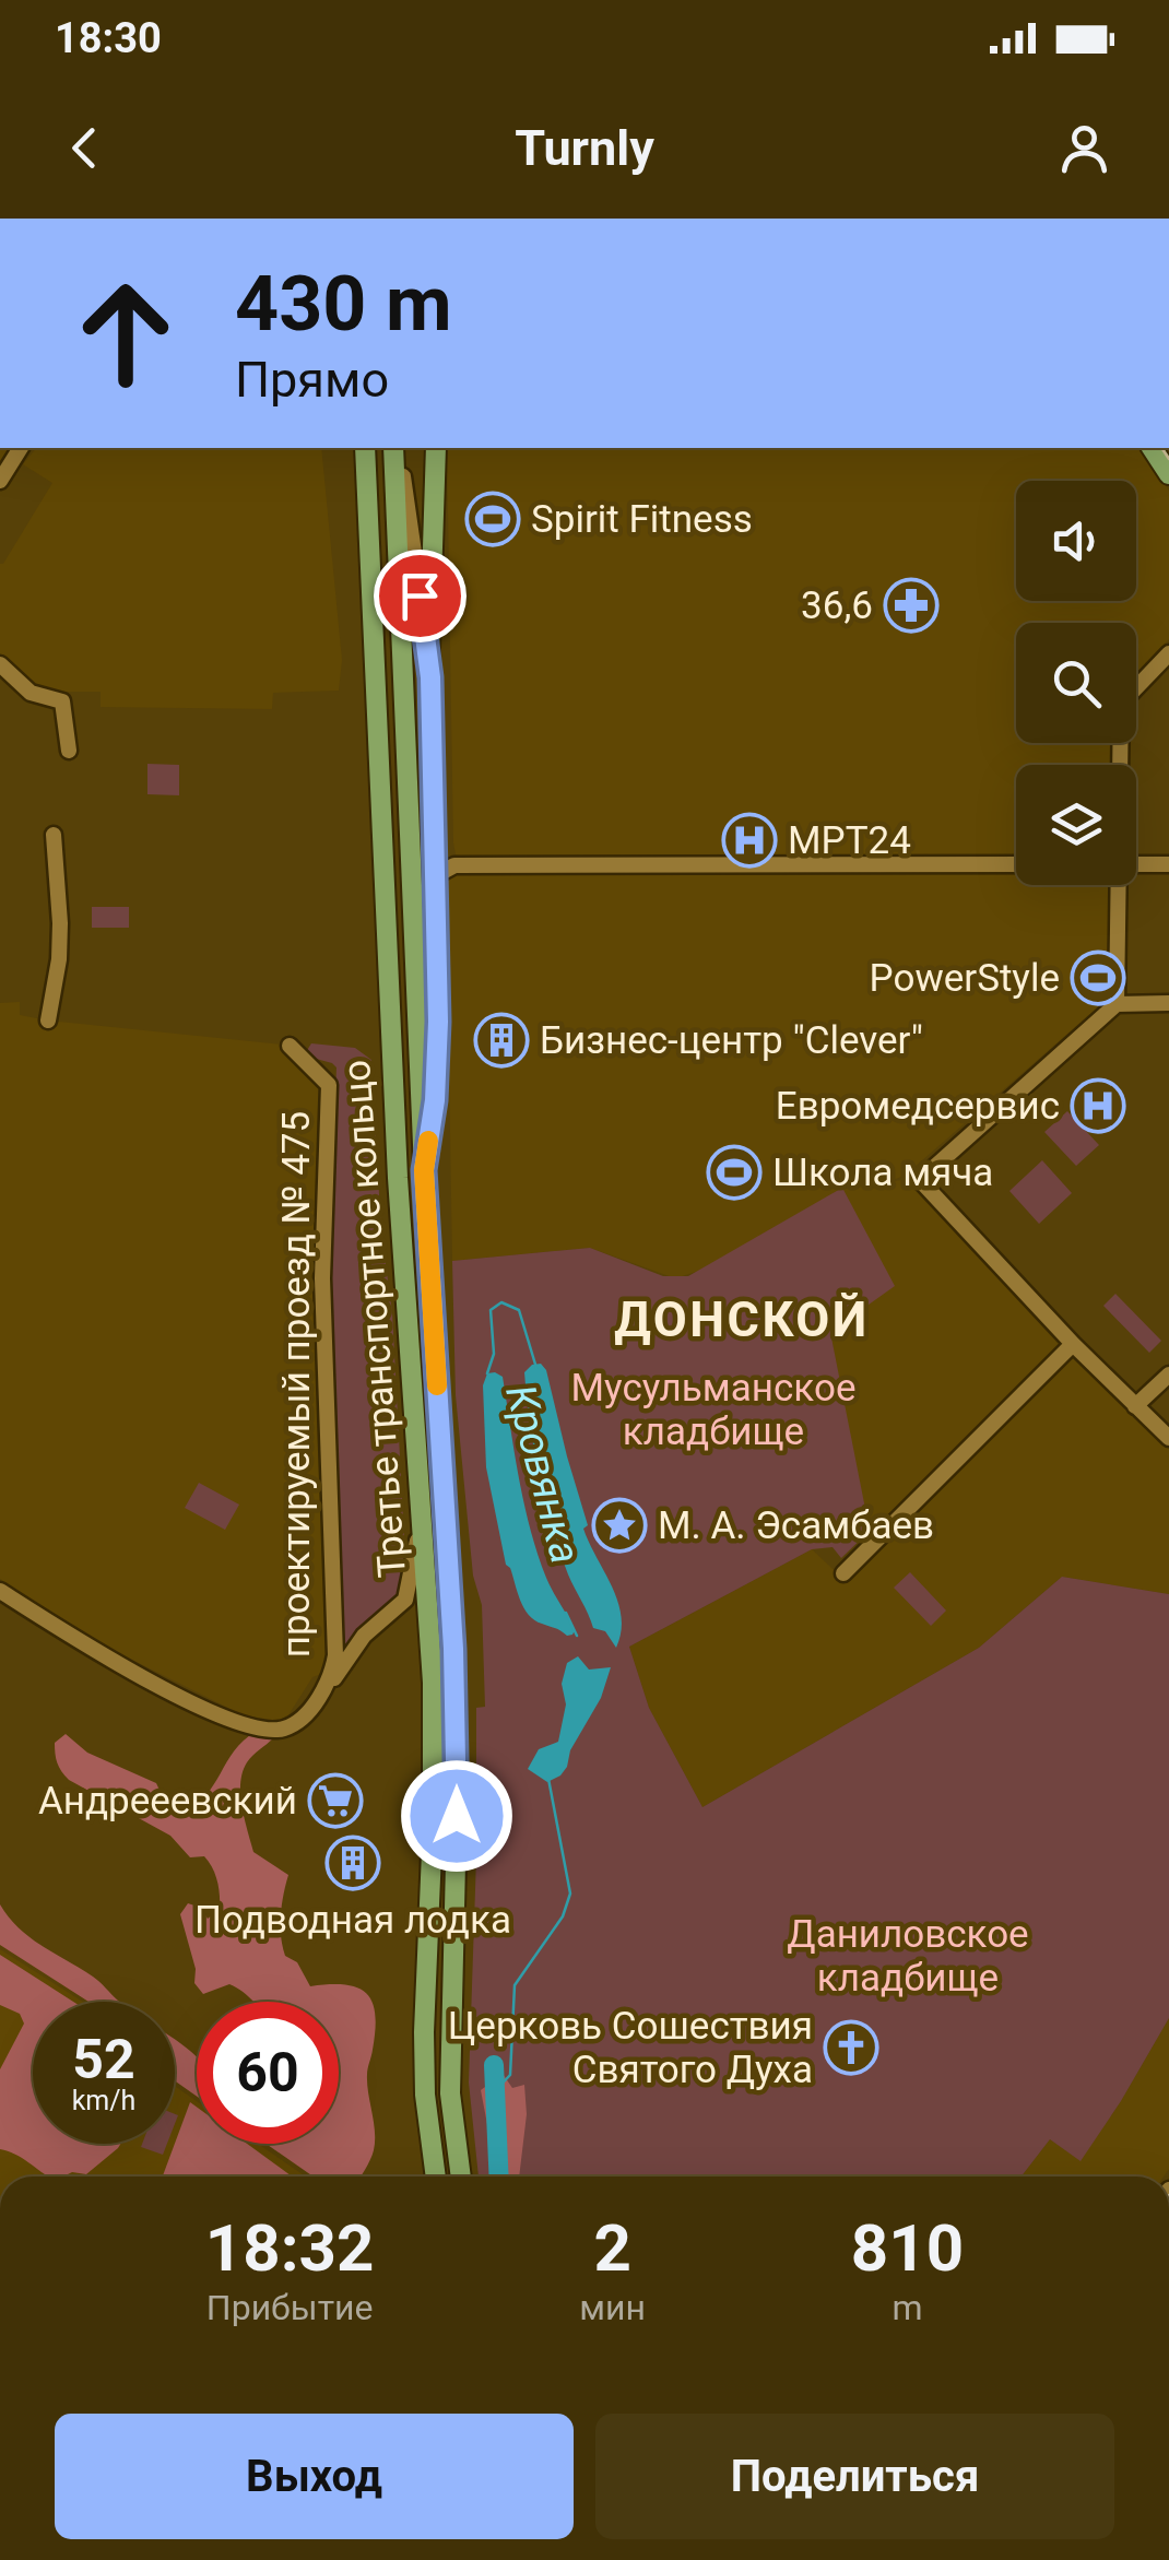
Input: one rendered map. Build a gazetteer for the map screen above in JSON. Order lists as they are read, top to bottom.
{
  "streets": {
    "main road": ["Третье транспортное кольцо"],
    "street": ["проектируемый проезд № 475"]
  },
  "districts": ["ДОНСКОЙ"],
  "water": ["Кровянка"],
  "parks": ["Мусульманское кладбище", "Даниловское кладбище"],
  "places": {
    "sports": ["Spirit Fitness", "PowerStyle", "Школа мяча"],
    "pharmacy": ["36,6"],
    "hospital": ["МРТ24", "Евромедсервис"],
    "building": ["Бизнес-центр \"Clever\"", "Подводная лодка"],
    "place": ["М. А. Эсамбаев"],
    "supermarket": ["Андрееевский"],
    "church": ["Церковь Сошествия Святого Духа"]
  },
  "page": {
    "status": "18:30",
    "header": "Turnly",
    "turn": ["430 m", "Прямо"],
    "speed": "52 km/h",
    "limit": "60",
    "eta": [
      "18:32",
      "Прибытие",
      "2",
      "мин",
      "810",
      "m"
    ],
    "buttons": ["Выход", "Поделиться"]
  }
}
